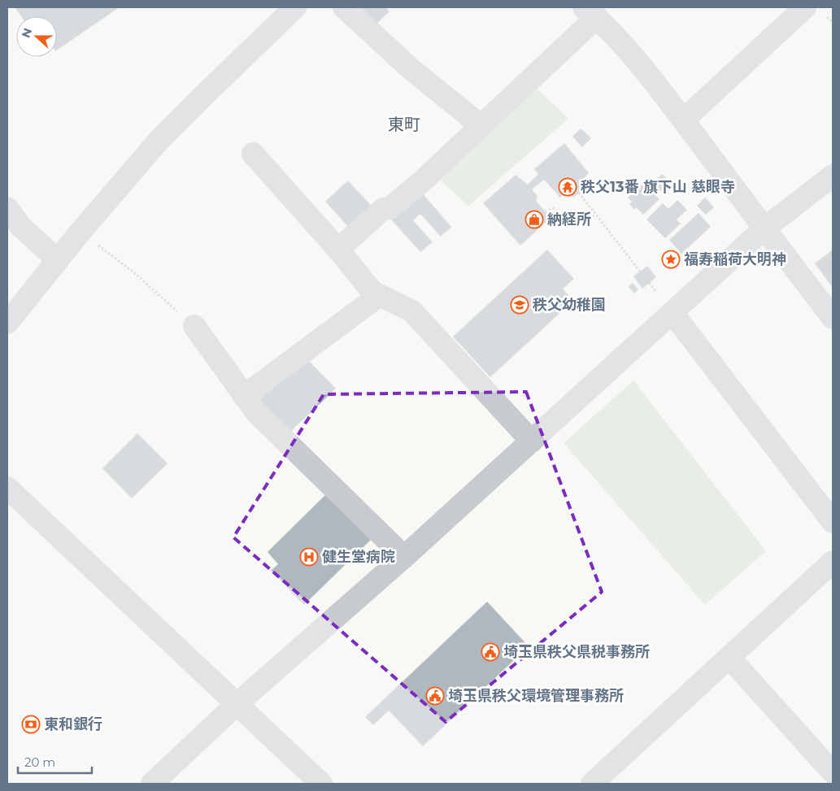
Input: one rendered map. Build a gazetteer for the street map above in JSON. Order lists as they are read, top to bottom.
{
  "districts": ["東町"],
  "places": {
    "temple": ["秩父13番 旗下山 慈眼寺"],
    "shop": ["納経所"],
    "place": ["福寿稲荷大明神"],
    "school or university": ["秩父幼稚園"],
    "hospital": ["健生堂病院"],
    "public building": ["埼玉県秩父県税事務所", "埼玉県秩父環境管理事務所"],
    "bank": ["東和銀行"]
  },
  "scale_bar": "20 m",
  "north": "left"
}
